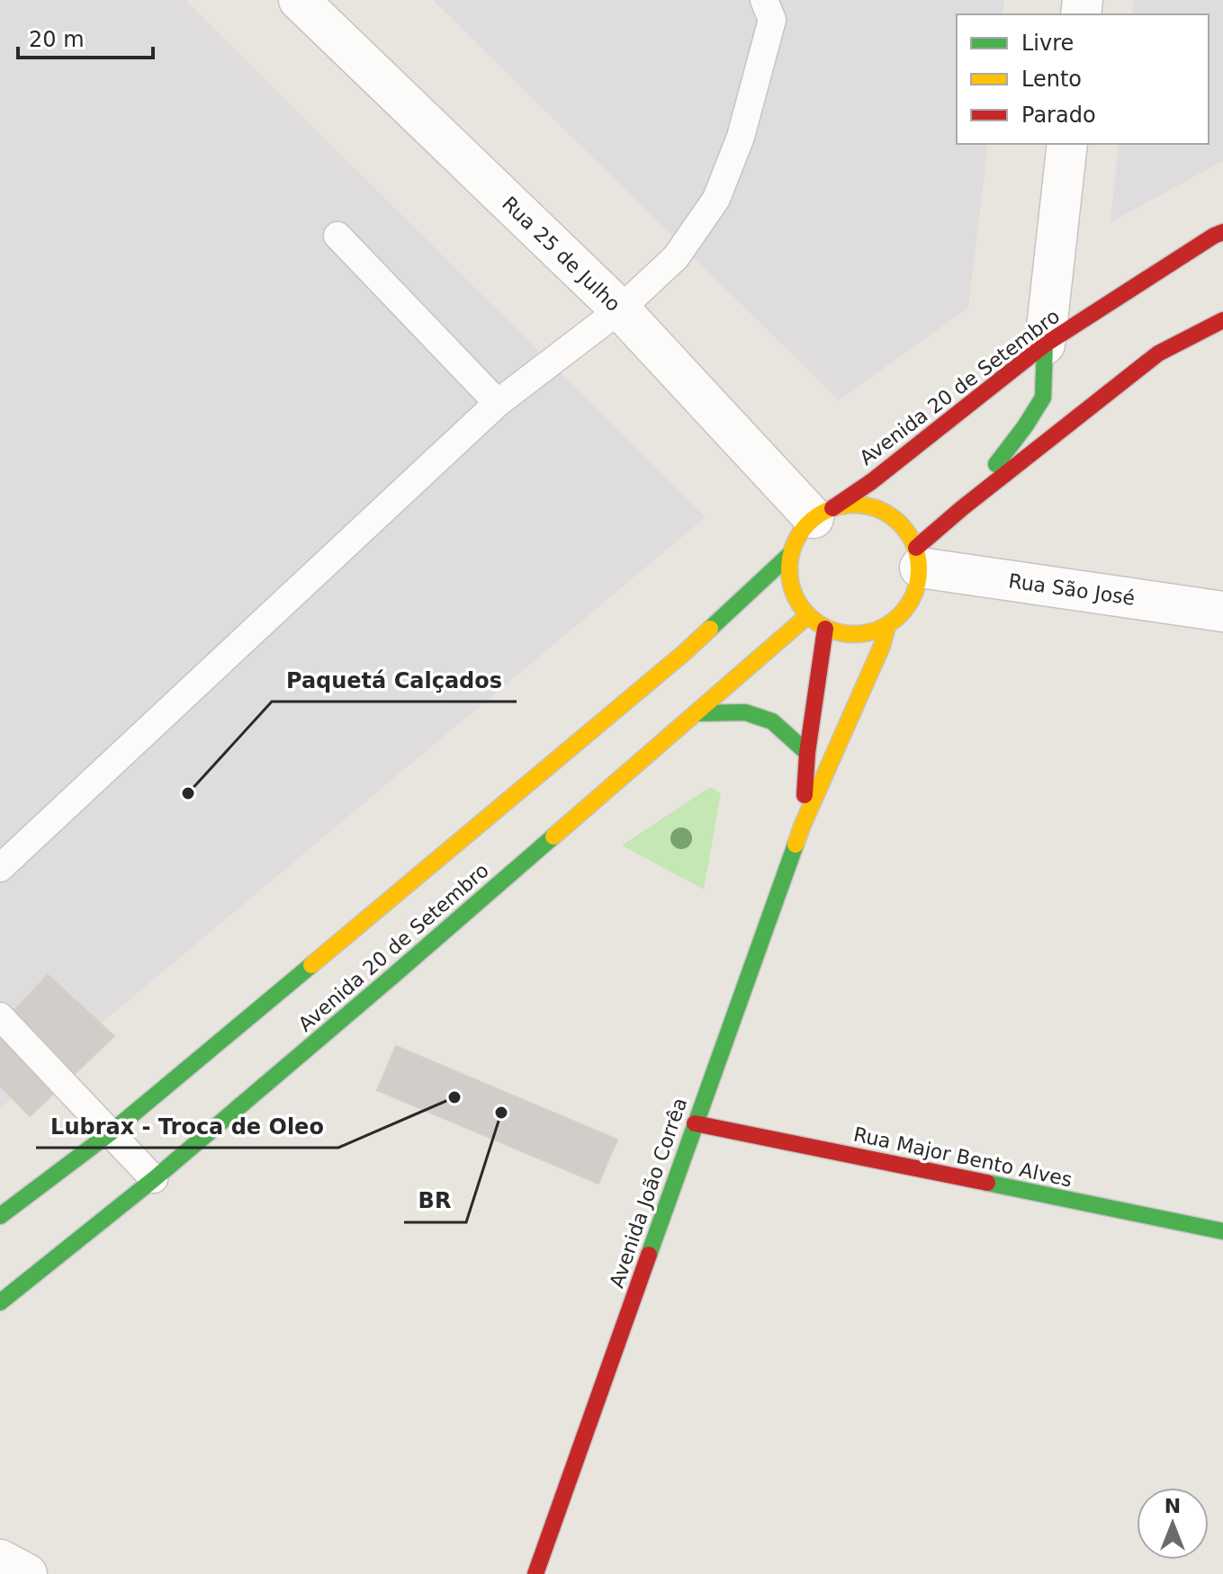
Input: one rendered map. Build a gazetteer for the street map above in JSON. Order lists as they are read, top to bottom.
{
  "streets": {
    "main road": ["Avenida 20 de Setembro", "Rua Major Bento Alves", "Avenida João Corrêa"],
    "street": ["Rua 25 de Julho", "Rua São José"]
  },
  "crossings": [
    ["Rua 25 de Julho", "Avenida 20 de Setembro"],
    ["Rua 25 de Julho", "Rua São José"],
    ["Rua 25 de Julho", "Avenida João Corrêa"],
    ["Avenida 20 de Setembro", "Rua São José"],
    ["Avenida 20 de Setembro", "Avenida João Corrêa"],
    ["Rua São José", "Avenida João Corrêa"],
    ["Rua Major Bento Alves", "Avenida João Corrêa"]
  ],
  "places": ["Paquetá Calçados", "Lubrax - Troca de Oleo", "BR"],
  "legend": ["Livre", "Lento", "Parado"],
  "scale_bar": "20 m",
  "north": "top"
}
